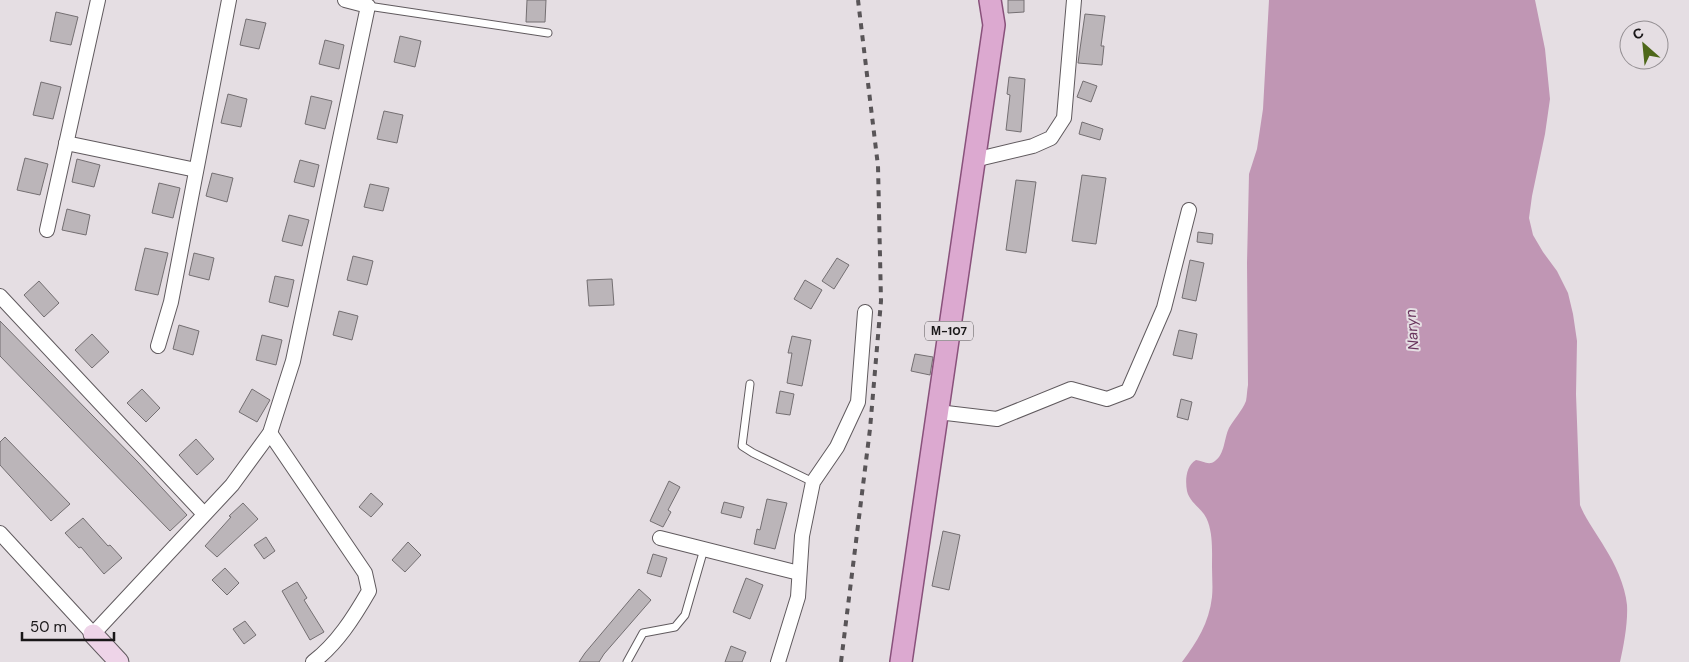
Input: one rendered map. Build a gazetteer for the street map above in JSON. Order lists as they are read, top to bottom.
{
  "streets": {
    "main road": ["М-107"]
  },
  "water": ["Naryn"],
  "scale_bar": "50 m",
  "north": "top left"
}
